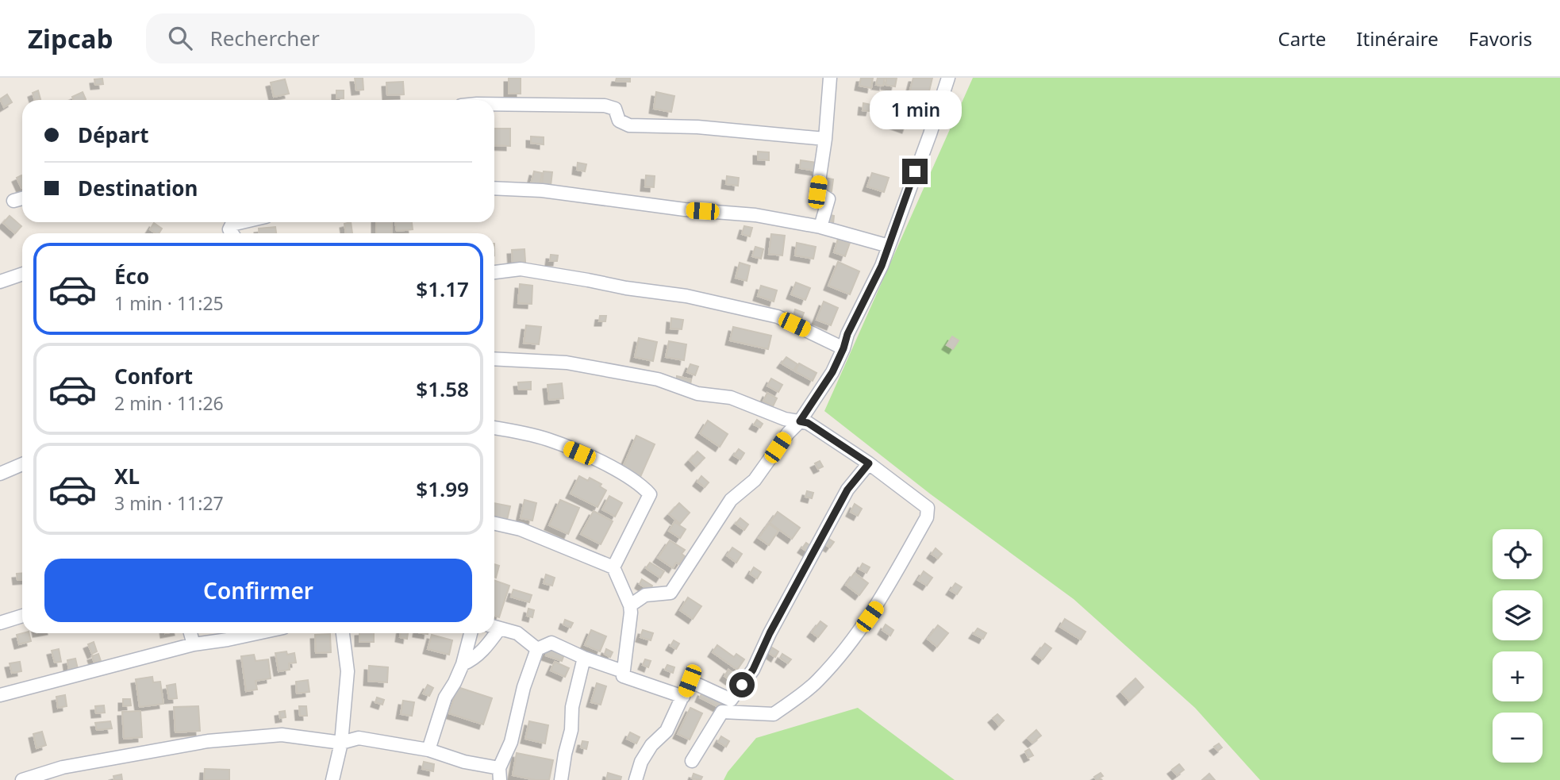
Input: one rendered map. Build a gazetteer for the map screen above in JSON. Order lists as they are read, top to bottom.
{
  "page": {
    "header": "Zipcab",
    "search": "Rechercher",
    "nav": ["Carte", "Itinéraire", "Favoris"],
    "bubble": "1 min",
    "banner": ["Départ", "Destination"],
    "list": [
      {
        "name": "Éco",
        "note": "1 min · 11:25",
        "value": "$1.17"
      },
      {
        "name": "Confort",
        "note": "2 min · 11:26",
        "value": "$1.58"
      },
      {
        "name": "XL",
        "note": "3 min · 11:27",
        "value": "$1.99"
      }
    ],
    "map_buttons": ["+", "−"],
    "buttons": "Confirmer"
  }
}
